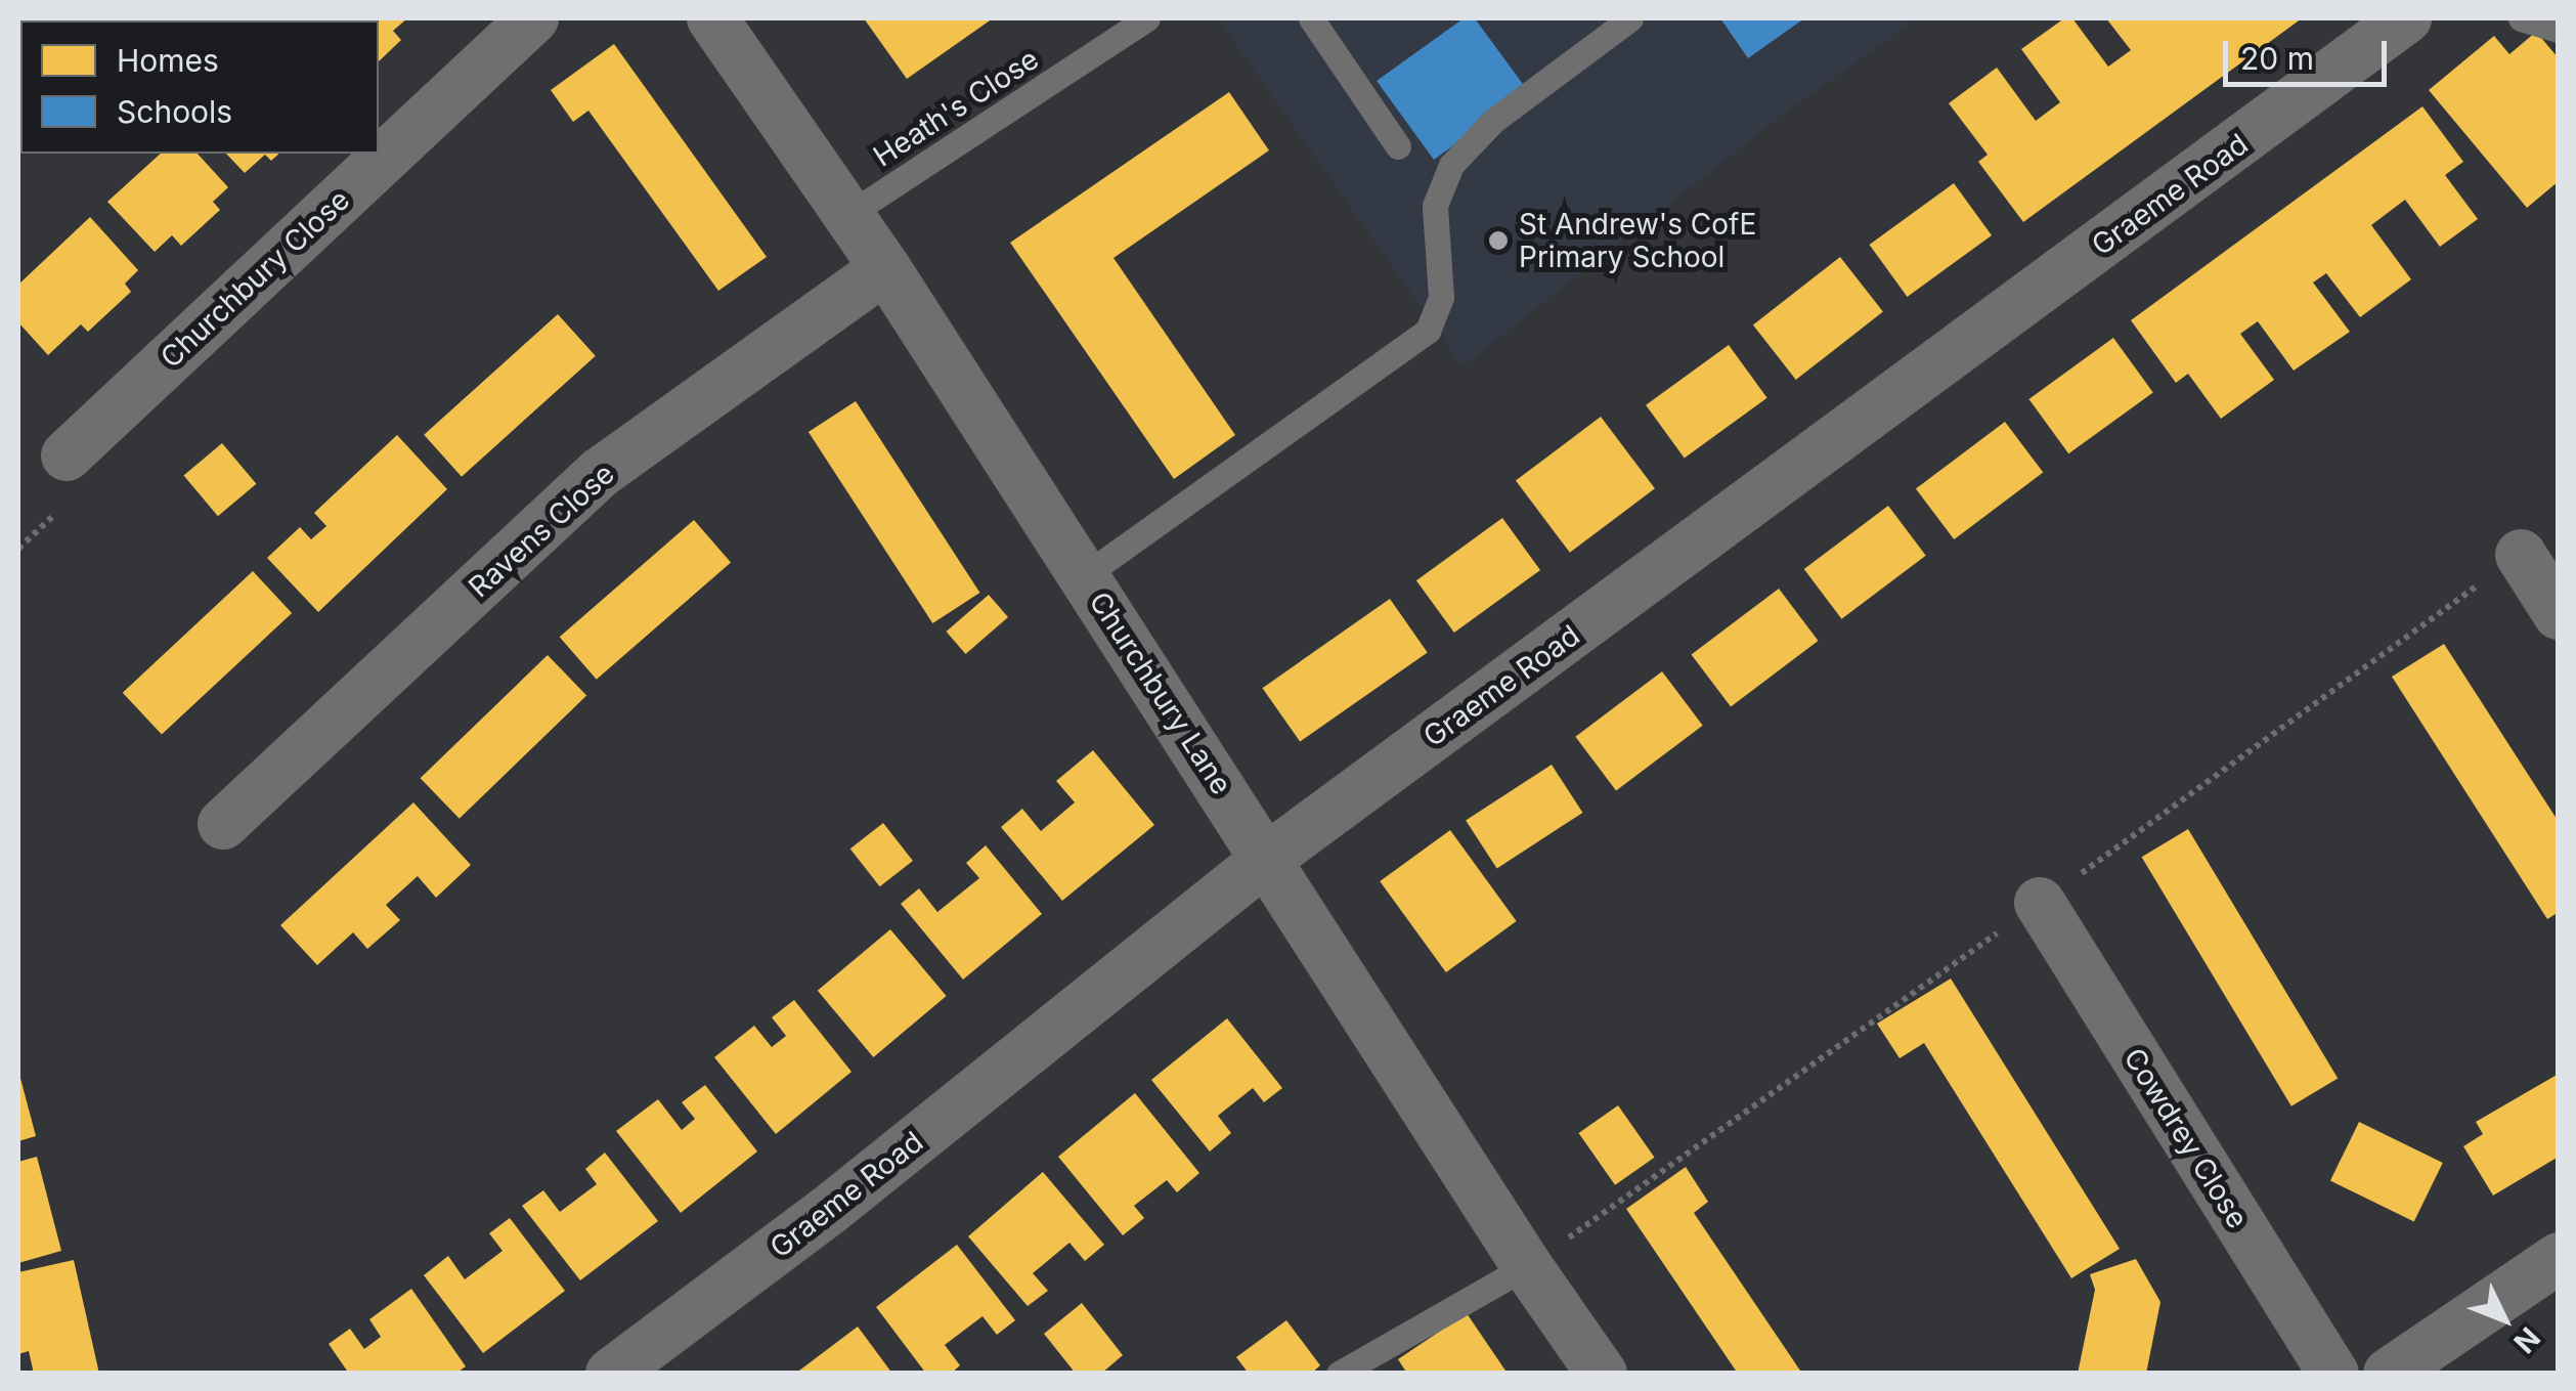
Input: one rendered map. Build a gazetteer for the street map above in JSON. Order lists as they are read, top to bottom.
{
  "streets": {
    "street": [
      "Graeme Road",
      "Churchbury Close",
      "Ravens Close",
      "Churchbury Lane",
      "Cowdrey Close"
    ],
    "lane": ["Heath's Close"]
  },
  "crossings": [
    ["Heath's Close", "Churchbury Lane"],
    ["Graeme Road", "Churchbury Lane"],
    ["Ravens Close", "Churchbury Lane"]
  ],
  "places": ["St Andrew's CofE Primary School"],
  "legend": ["Homes", "Schools"],
  "scale_bar": "20 m",
  "north": "bottom right"
}
